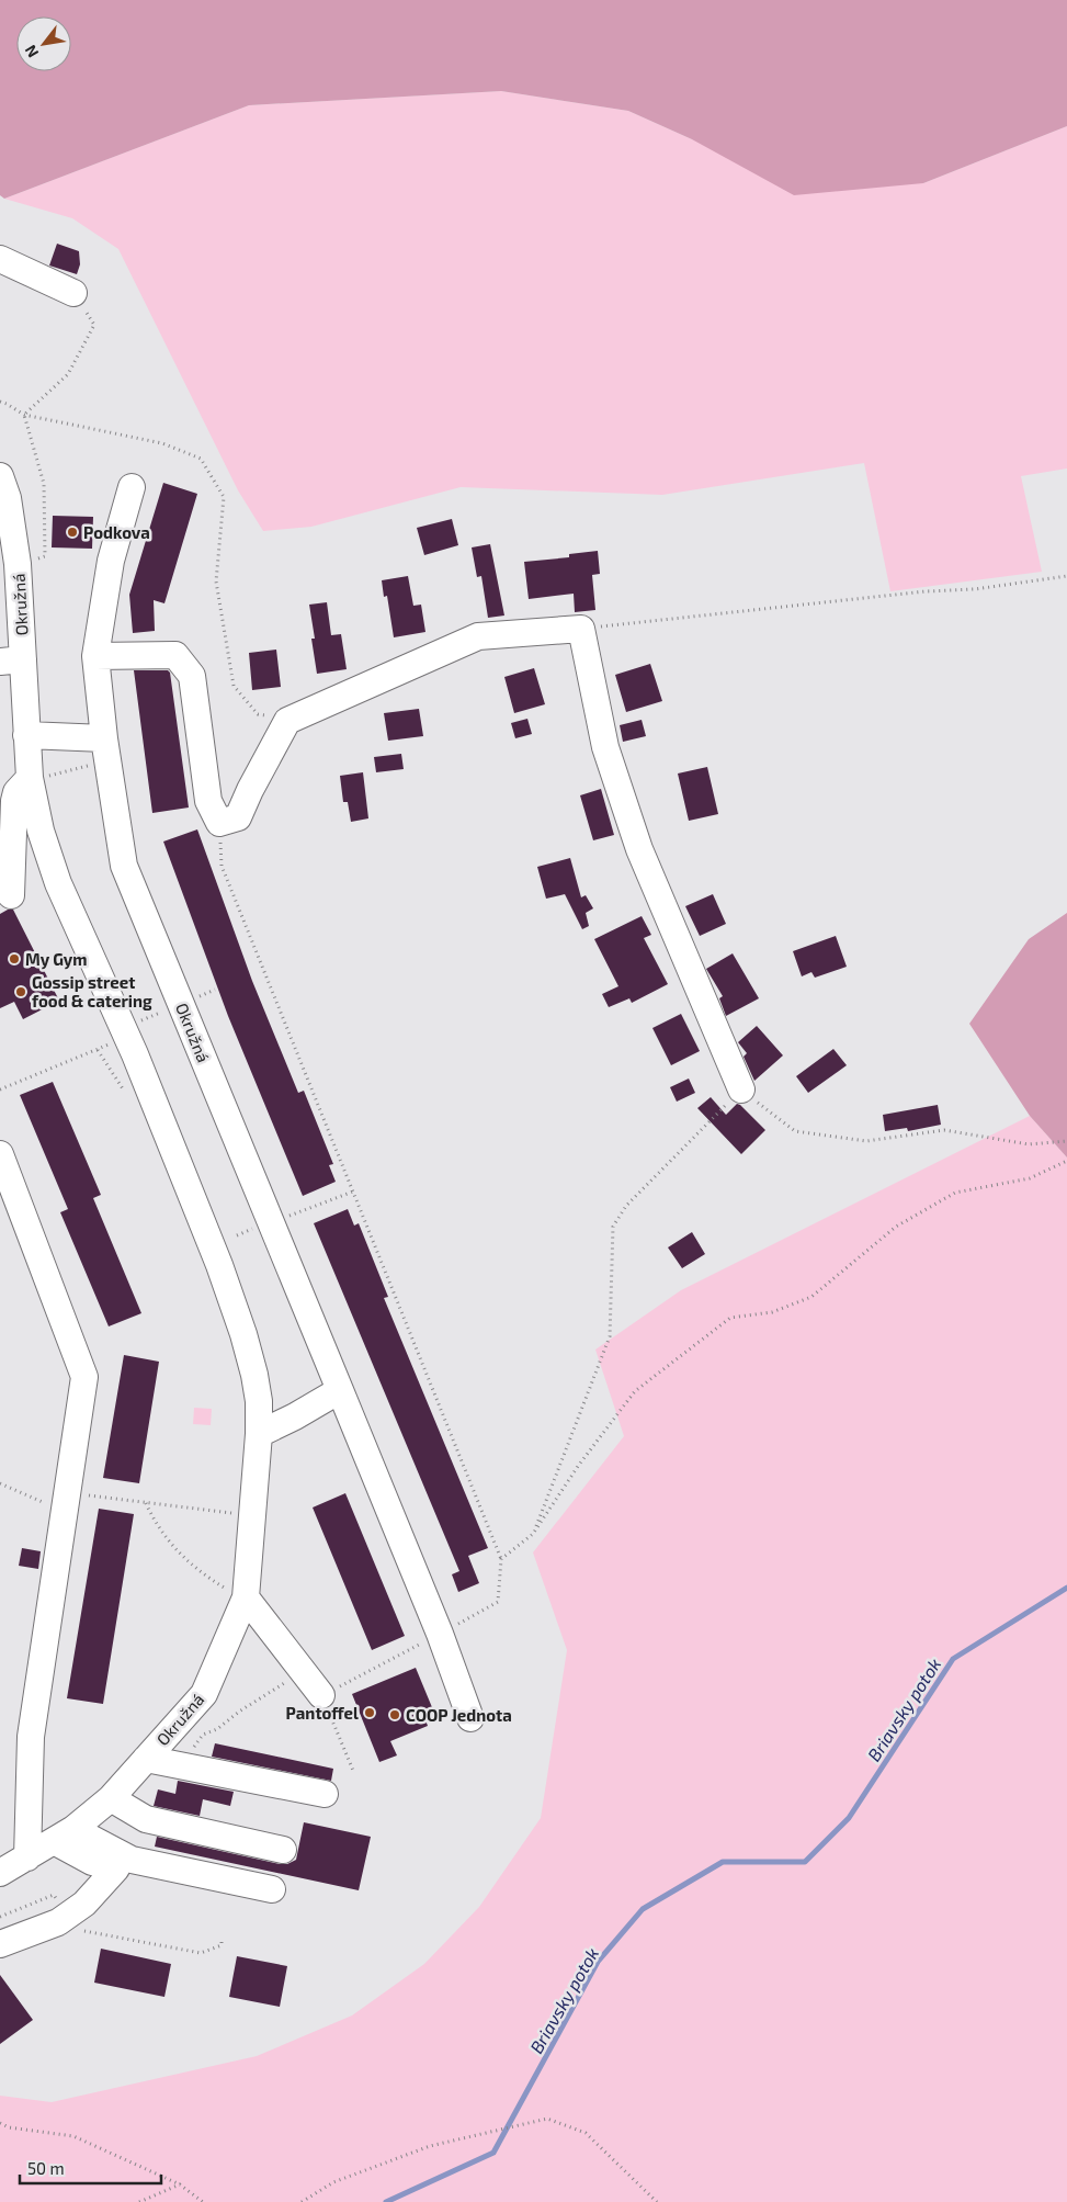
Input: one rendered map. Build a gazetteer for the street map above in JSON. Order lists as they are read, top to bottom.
{
  "streets": {
    "street": ["Okružná"]
  },
  "water": ["Briavsky potok"],
  "places": [
    "Podkova",
    "My Gym",
    "Gossip street food & catering",
    "Pantoffel",
    "COOP Jednota"
  ],
  "scale_bar": "50 m",
  "north": "bottom left"
}
